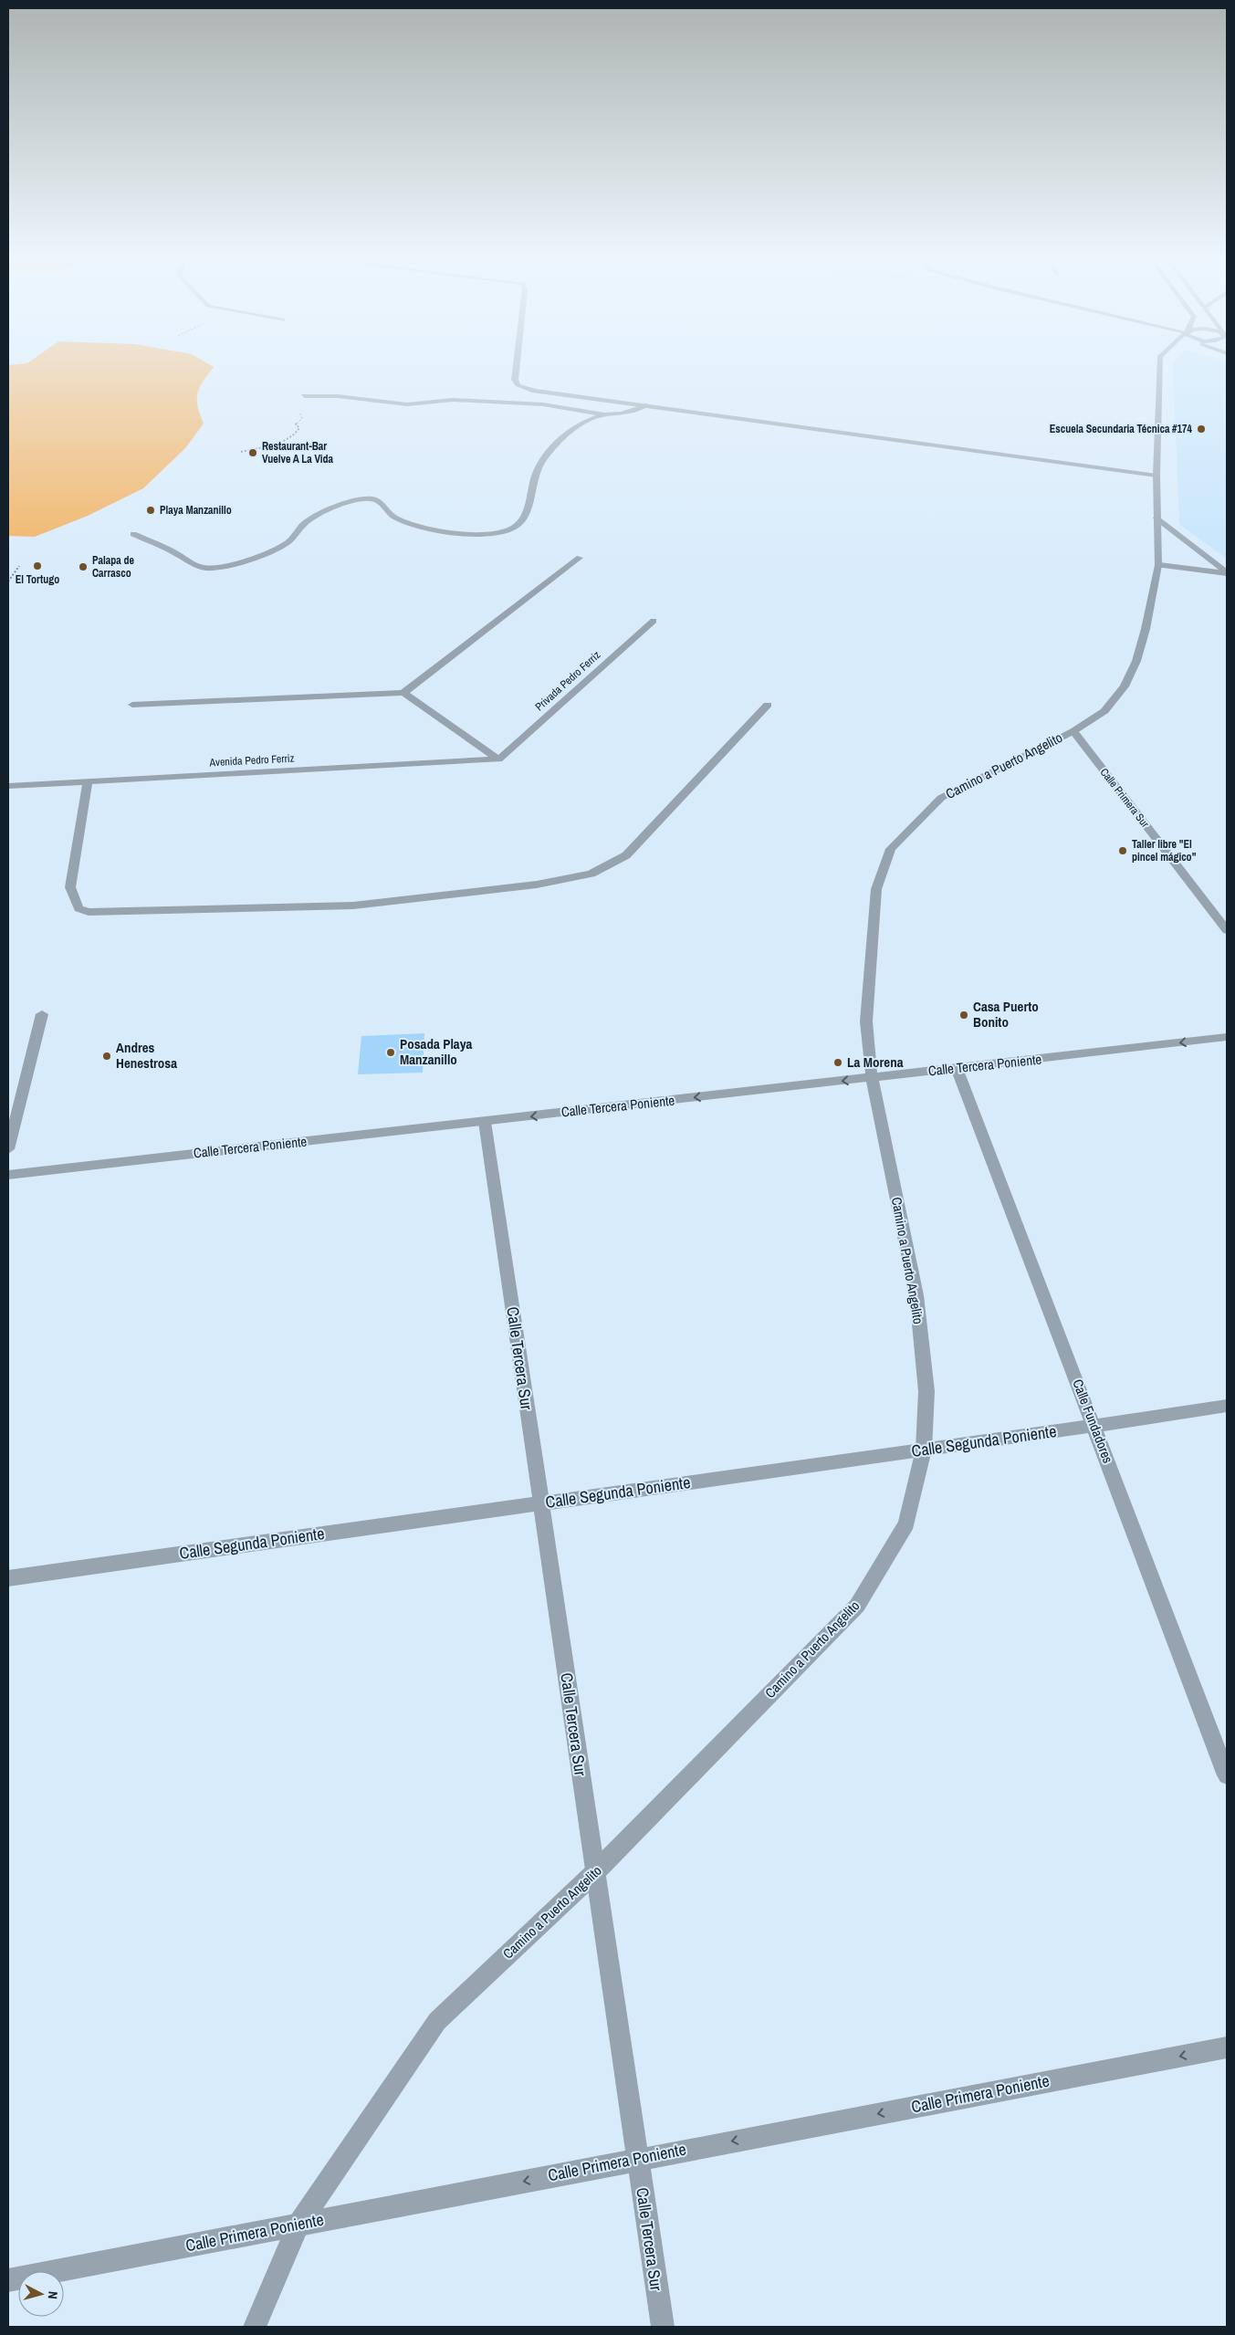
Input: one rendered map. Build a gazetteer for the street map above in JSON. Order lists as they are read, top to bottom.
{
  "streets": {
    "street": [
      "Privada Pedro Ferriz",
      "Avenida Pedro Ferriz",
      "Camino a Puerto Angelito",
      "Calle Primera Sur",
      "Calle Tercera Poniente",
      "Calle Tercera Sur",
      "Calle Fundadores",
      "Calle Segunda Poniente",
      "Calle Primera Poniente"
    ]
  },
  "crossings": [
    ["Privada Pedro Ferriz", "Avenida Pedro Ferriz"],
    ["Camino a Puerto Angelito", "Calle Primera Sur"],
    ["Camino a Puerto Angelito", "Calle Tercera Poniente"],
    ["Camino a Puerto Angelito", "Calle Tercera Sur"],
    ["Camino a Puerto Angelito", "Calle Segunda Poniente"],
    ["Camino a Puerto Angelito", "Calle Primera Poniente"],
    ["Calle Tercera Poniente", "Calle Tercera Sur"],
    ["Calle Tercera Poniente", "Calle Fundadores"],
    ["Calle Tercera Sur", "Calle Segunda Poniente"],
    ["Calle Tercera Sur", "Calle Primera Poniente"],
    ["Calle Fundadores", "Calle Segunda Poniente"]
  ],
  "one_way": ["Calle Tercera Poniente", "Calle Primera Poniente"],
  "places": [
    "Escuela Secundaria Técnica #174",
    "Restaurant-Bar Vuelve A La Vida",
    "Playa Manzanillo",
    "El Tortugo",
    "Palapa de Carrasco",
    "Taller libre \"El pincel mágico\"",
    "Casa Puerto Bonito",
    "Posada Playa Manzanillo",
    "Andres Henestrosa",
    "La Morena"
  ],
  "north": "right"
}
